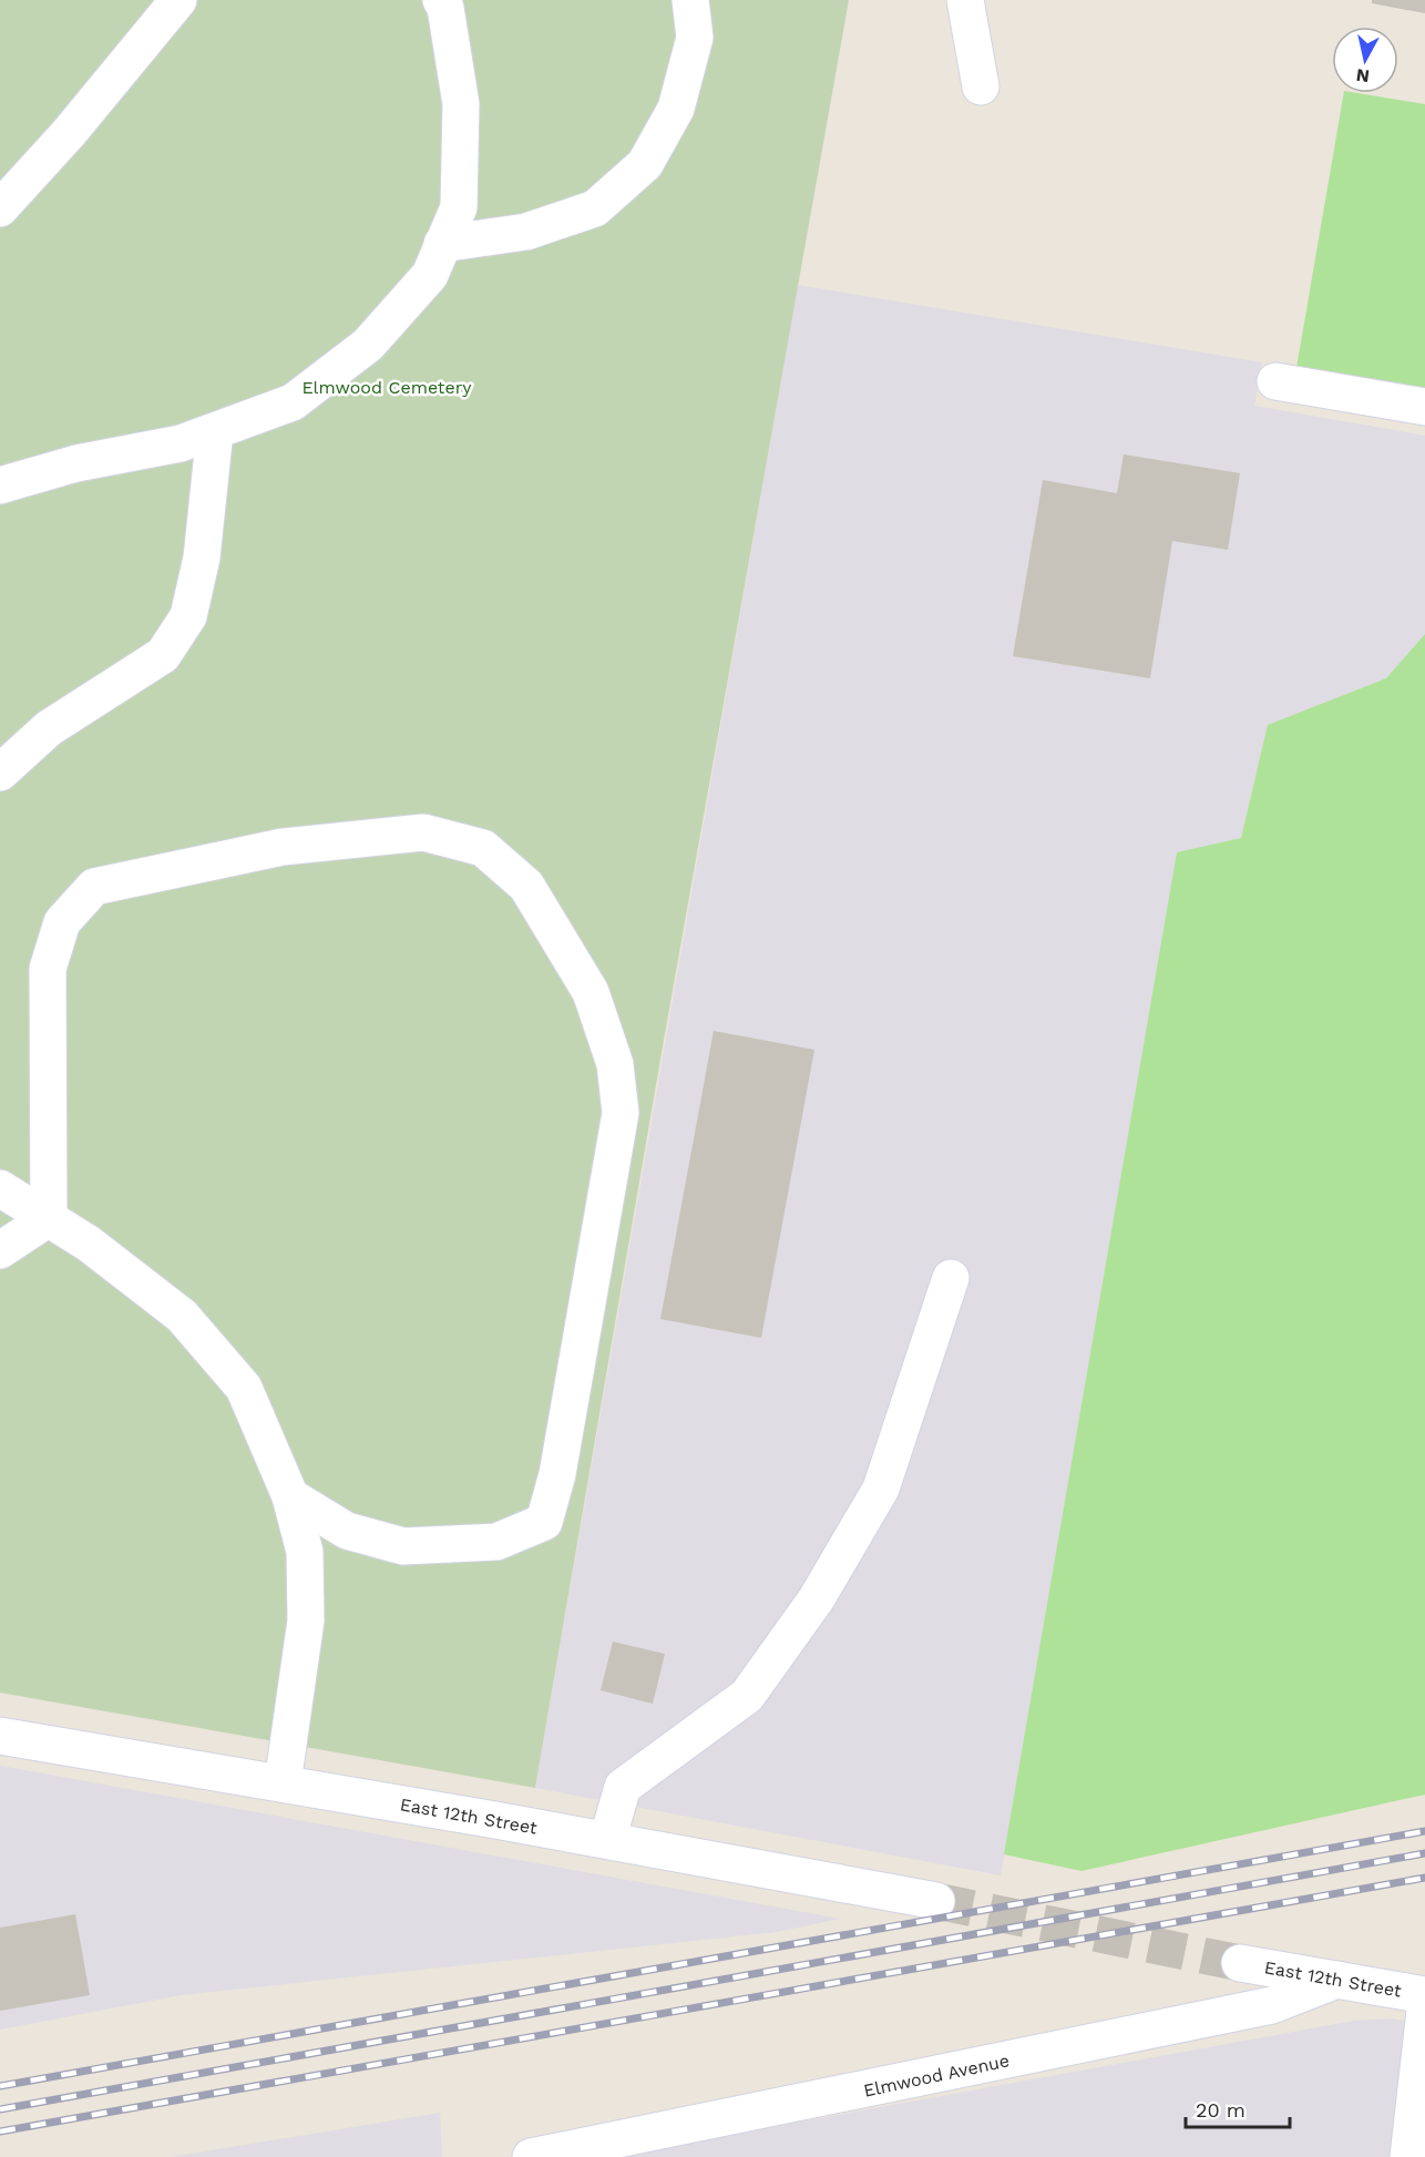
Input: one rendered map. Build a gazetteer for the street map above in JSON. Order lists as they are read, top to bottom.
{
  "streets": {
    "street": ["East 12th Street", "Elmwood Avenue"]
  },
  "crossings": [
    ["East 12th Street", "Elmwood Avenue"]
  ],
  "parks": ["Elmwood Cemetery"],
  "scale_bar": "20 m",
  "north": "bottom"
}
